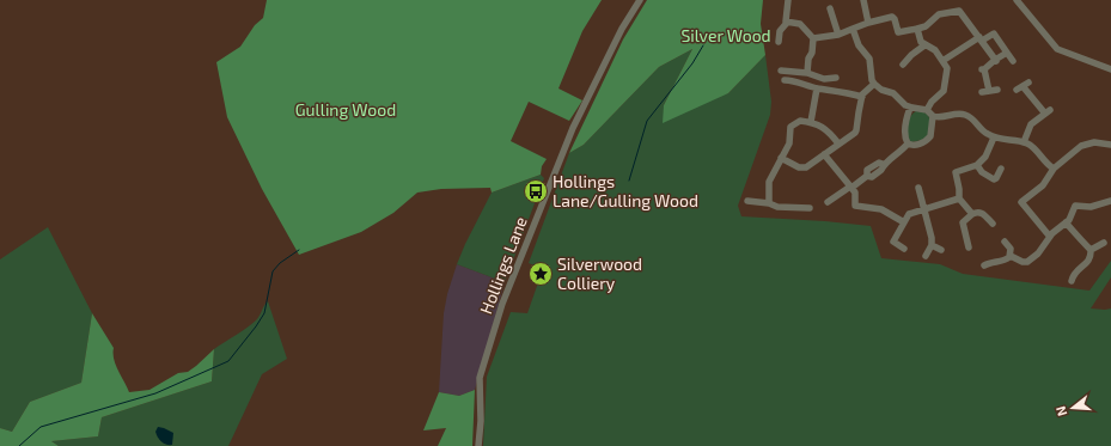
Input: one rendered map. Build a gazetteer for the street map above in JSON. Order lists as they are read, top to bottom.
{
  "streets": {
    "street": ["Hollings Lane"]
  },
  "parks": ["Silver Wood", "Gulling Wood"],
  "places": {
    "bus stop": ["Hollings Lane/Gulling Wood"],
    "place": ["Silverwood Colliery"]
  },
  "north": "left"
}
